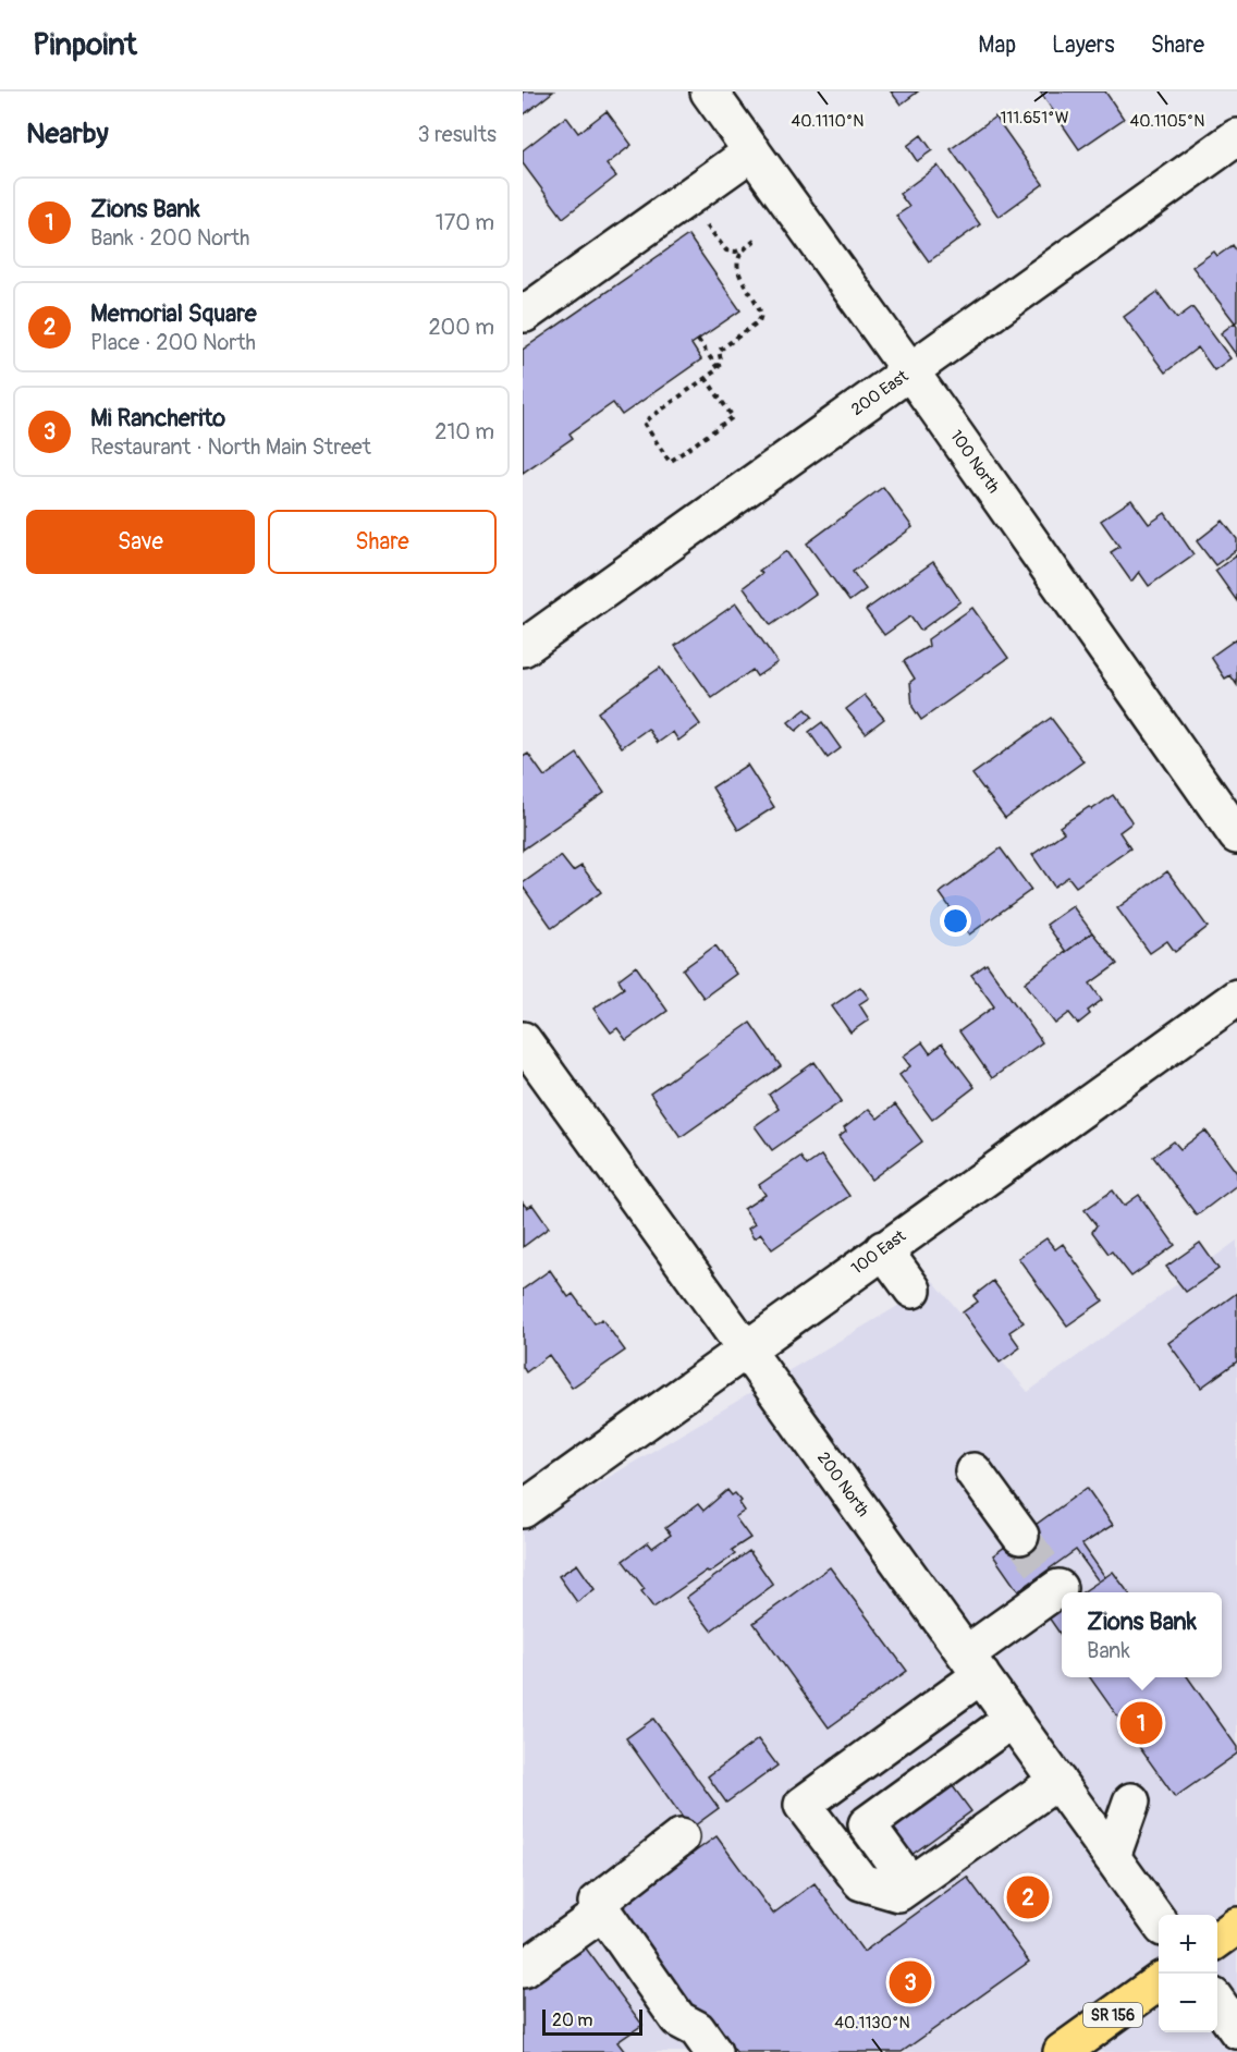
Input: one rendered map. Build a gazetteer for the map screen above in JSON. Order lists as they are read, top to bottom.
{
  "streets": {
    "main road": ["SR 156"],
    "street": [
      "200 East",
      "100 North",
      "100 East",
      "200 North"
    ]
  },
  "crossings": [
    ["200 East", "100 North"],
    ["100 East", "200 North"]
  ],
  "scale_bar": "20 m",
  "page": {
    "header": "Pinpoint",
    "nav": ["Map", "Layers", "Share"],
    "heading": ["Nearby", "3 results"],
    "list": [
      {
        "mark": "1",
        "name": "Zions Bank",
        "note": "Bank · 200 North",
        "value": "170 m"
      },
      {
        "mark": "2",
        "name": "Memorial Square",
        "note": "Place · 200 North",
        "value": "200 m"
      },
      {
        "mark": "3",
        "name": "Mi Rancherito",
        "note": "Restaurant · North Main Street",
        "value": "210 m"
      }
    ],
    "buttons": ["Save", "Share"],
    "popup": ["Zions Bank", "Bank"],
    "pins": ["1", "2", "3"],
    "map_buttons": ["+", "−"],
    "scale": "20 m"
  },
  "coordinates": [
    "111.651°W",
    "40.1110°N",
    "40.1105°N",
    "40.1130°N"
  ]
}
